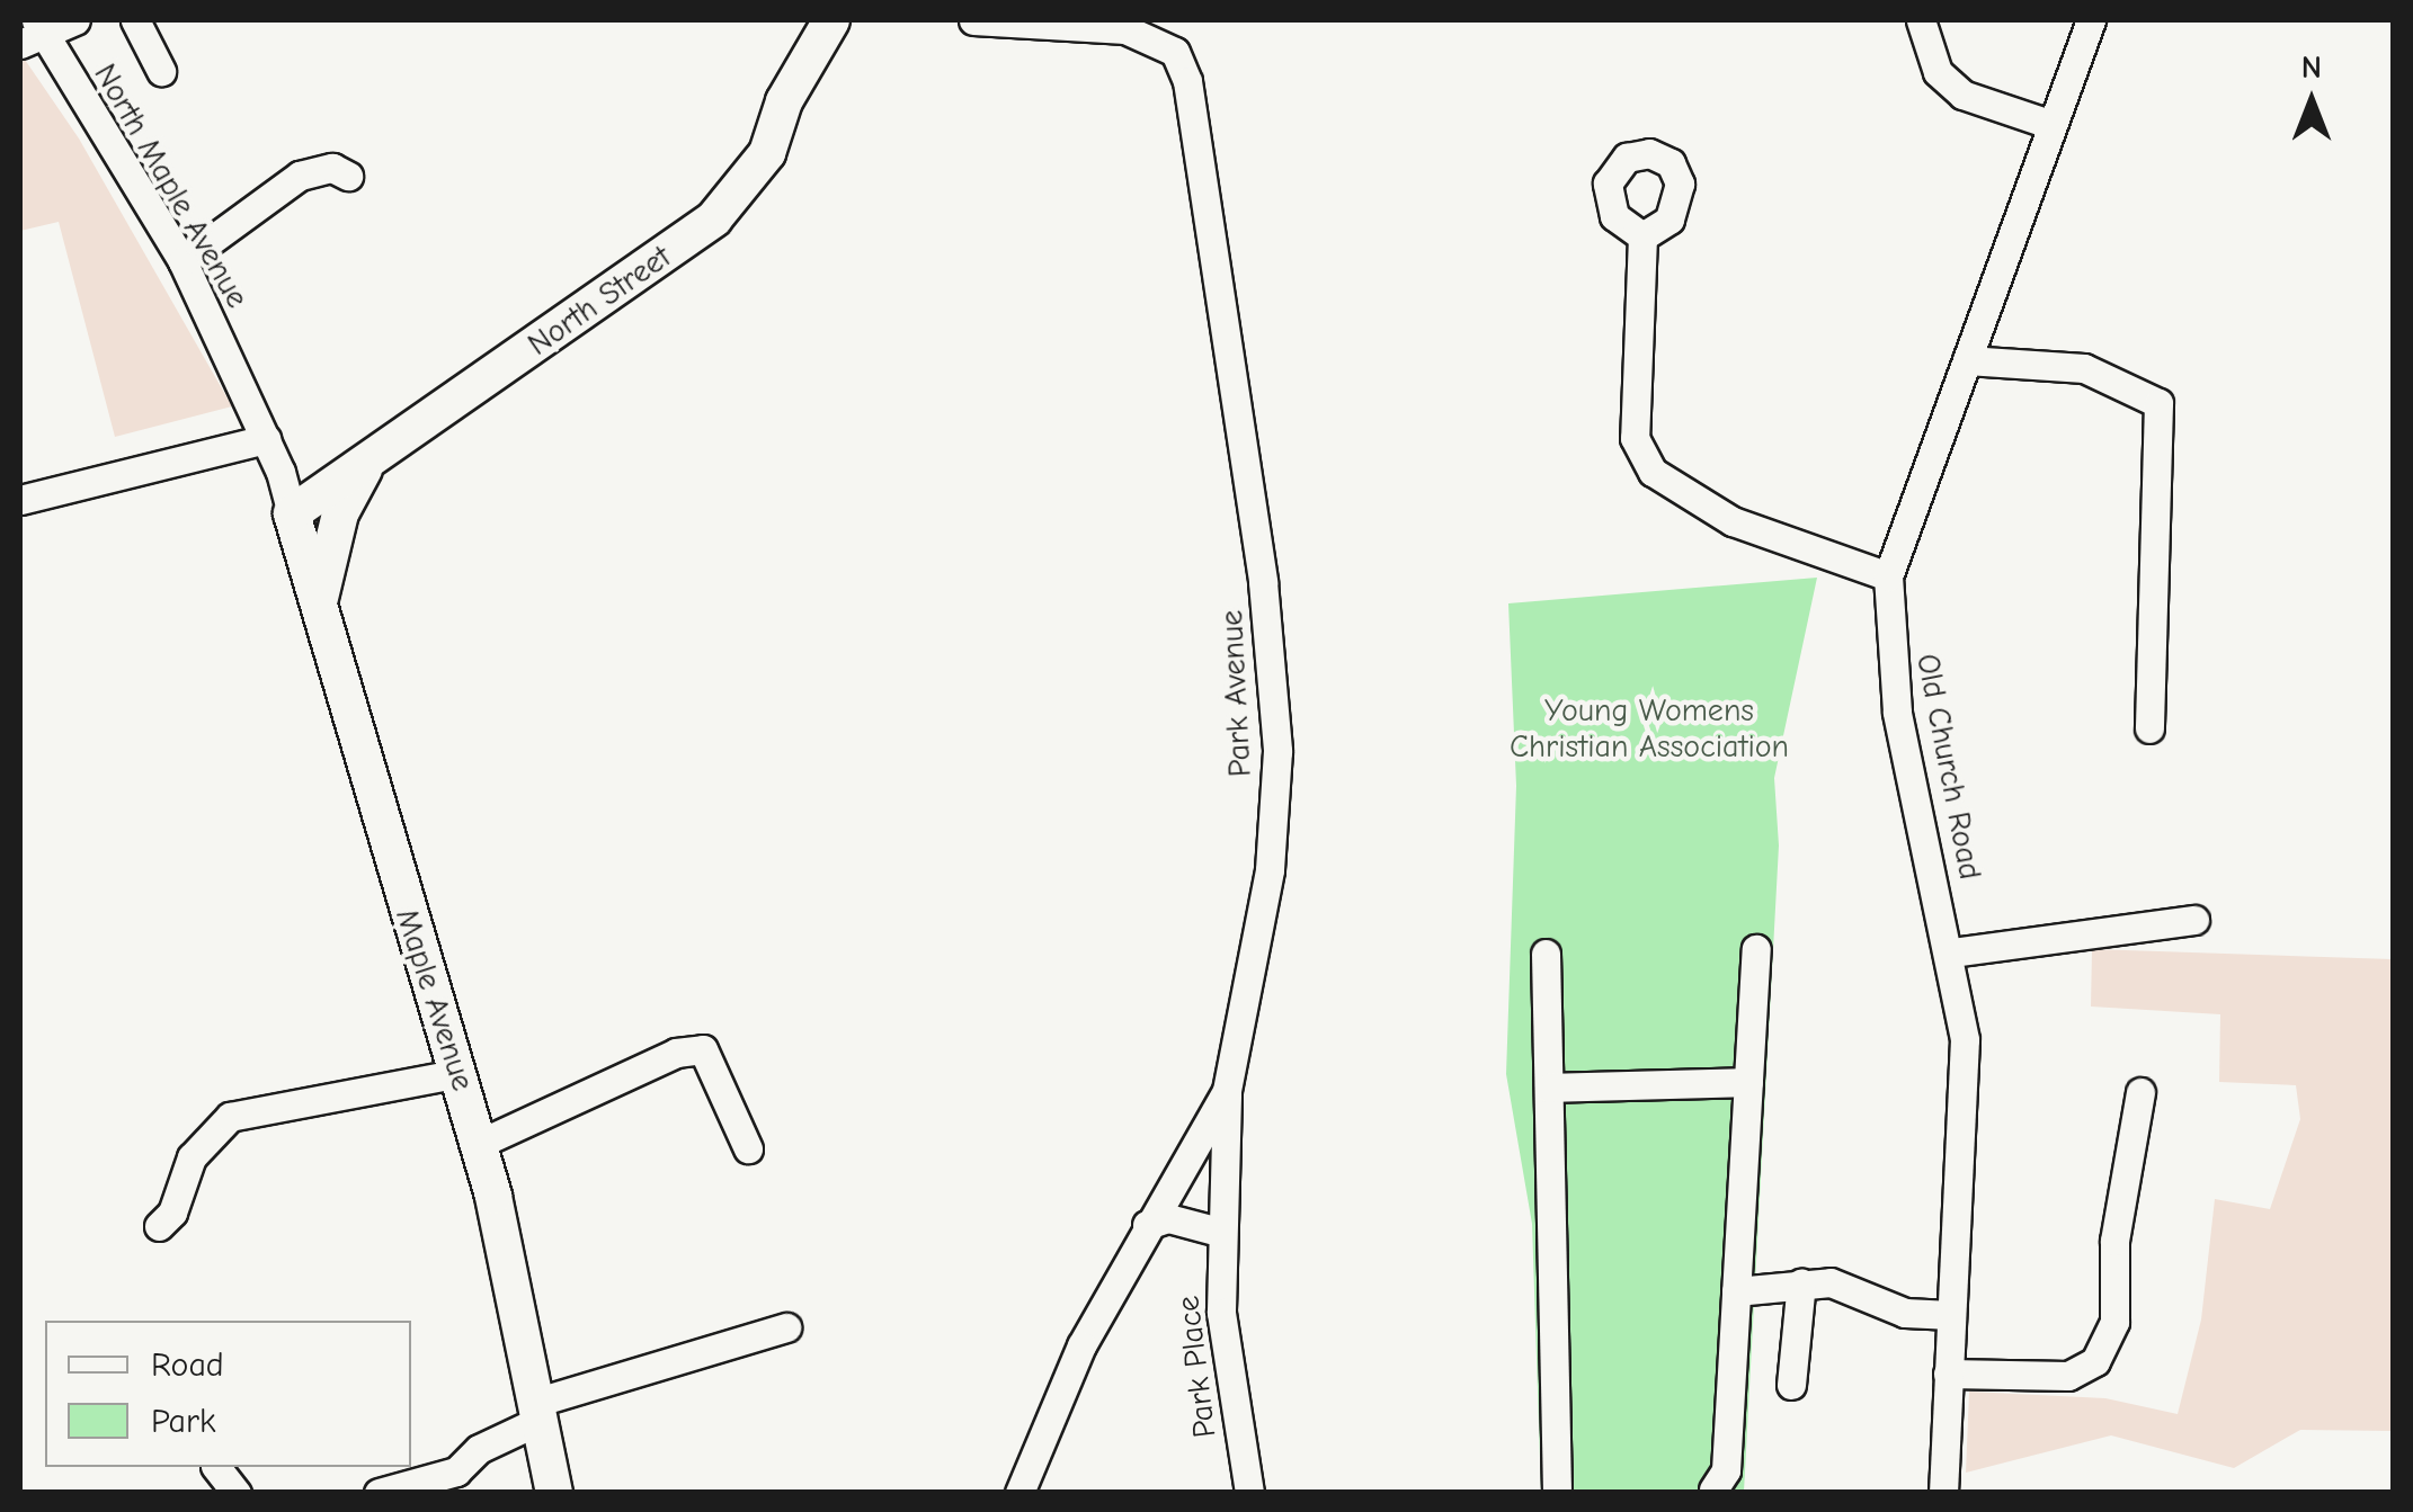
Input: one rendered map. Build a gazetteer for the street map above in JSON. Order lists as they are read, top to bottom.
{
  "streets": {
    "main road": ["North Street", "Maple Avenue"],
    "street": [
      "North Maple Avenue",
      "Park Avenue",
      "Old Church Road",
      "Park Place"
    ]
  },
  "crossings": [
    ["North Maple Avenue", "North Street"],
    ["North Maple Avenue", "Maple Avenue"],
    ["North Street", "Maple Avenue"],
    ["Park Avenue", "Park Place"]
  ],
  "parks": ["Young Womens Christian Association"],
  "legend": ["Road", "Park"],
  "north": "top"
}
